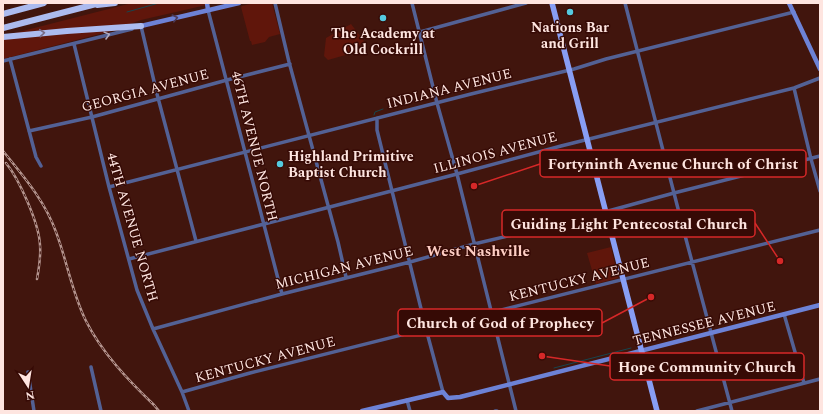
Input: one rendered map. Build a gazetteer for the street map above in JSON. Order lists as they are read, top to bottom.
{
  "streets": {
    "street": [
      "INDIANA AVENUE",
      "GEORGIA AVENUE",
      "46TH AVENUE NORTH",
      "ILLINOIS AVENUE",
      "44TH AVENUE NORTH",
      "MICHIGAN AVENUE",
      "KENTUCKY AVENUE",
      "TENNESSEE AVENUE"
    ]
  },
  "crossings": [
    ["INDIANA AVENUE", "46TH AVENUE NORTH"],
    ["INDIANA AVENUE", "44TH AVENUE NORTH"],
    ["GEORGIA AVENUE", "46TH AVENUE NORTH"],
    ["GEORGIA AVENUE", "44TH AVENUE NORTH"],
    ["46TH AVENUE NORTH", "ILLINOIS AVENUE"],
    ["46TH AVENUE NORTH", "MICHIGAN AVENUE"],
    ["ILLINOIS AVENUE", "44TH AVENUE NORTH"],
    ["44TH AVENUE NORTH", "MICHIGAN AVENUE"],
    ["44TH AVENUE NORTH", "KENTUCKY AVENUE"]
  ],
  "districts": ["West Nashville"],
  "places": [
    "Nations Bar and Grill",
    "The Academy at Old Cockrill",
    "Highland Primitive Baptist Church",
    "Fortyninth Avenue Church of Christ",
    "Guiding Light Pentecostal Church",
    "Church of God of Prophecy",
    "Hope Community Church"
  ],
  "north": "bottom"
}
